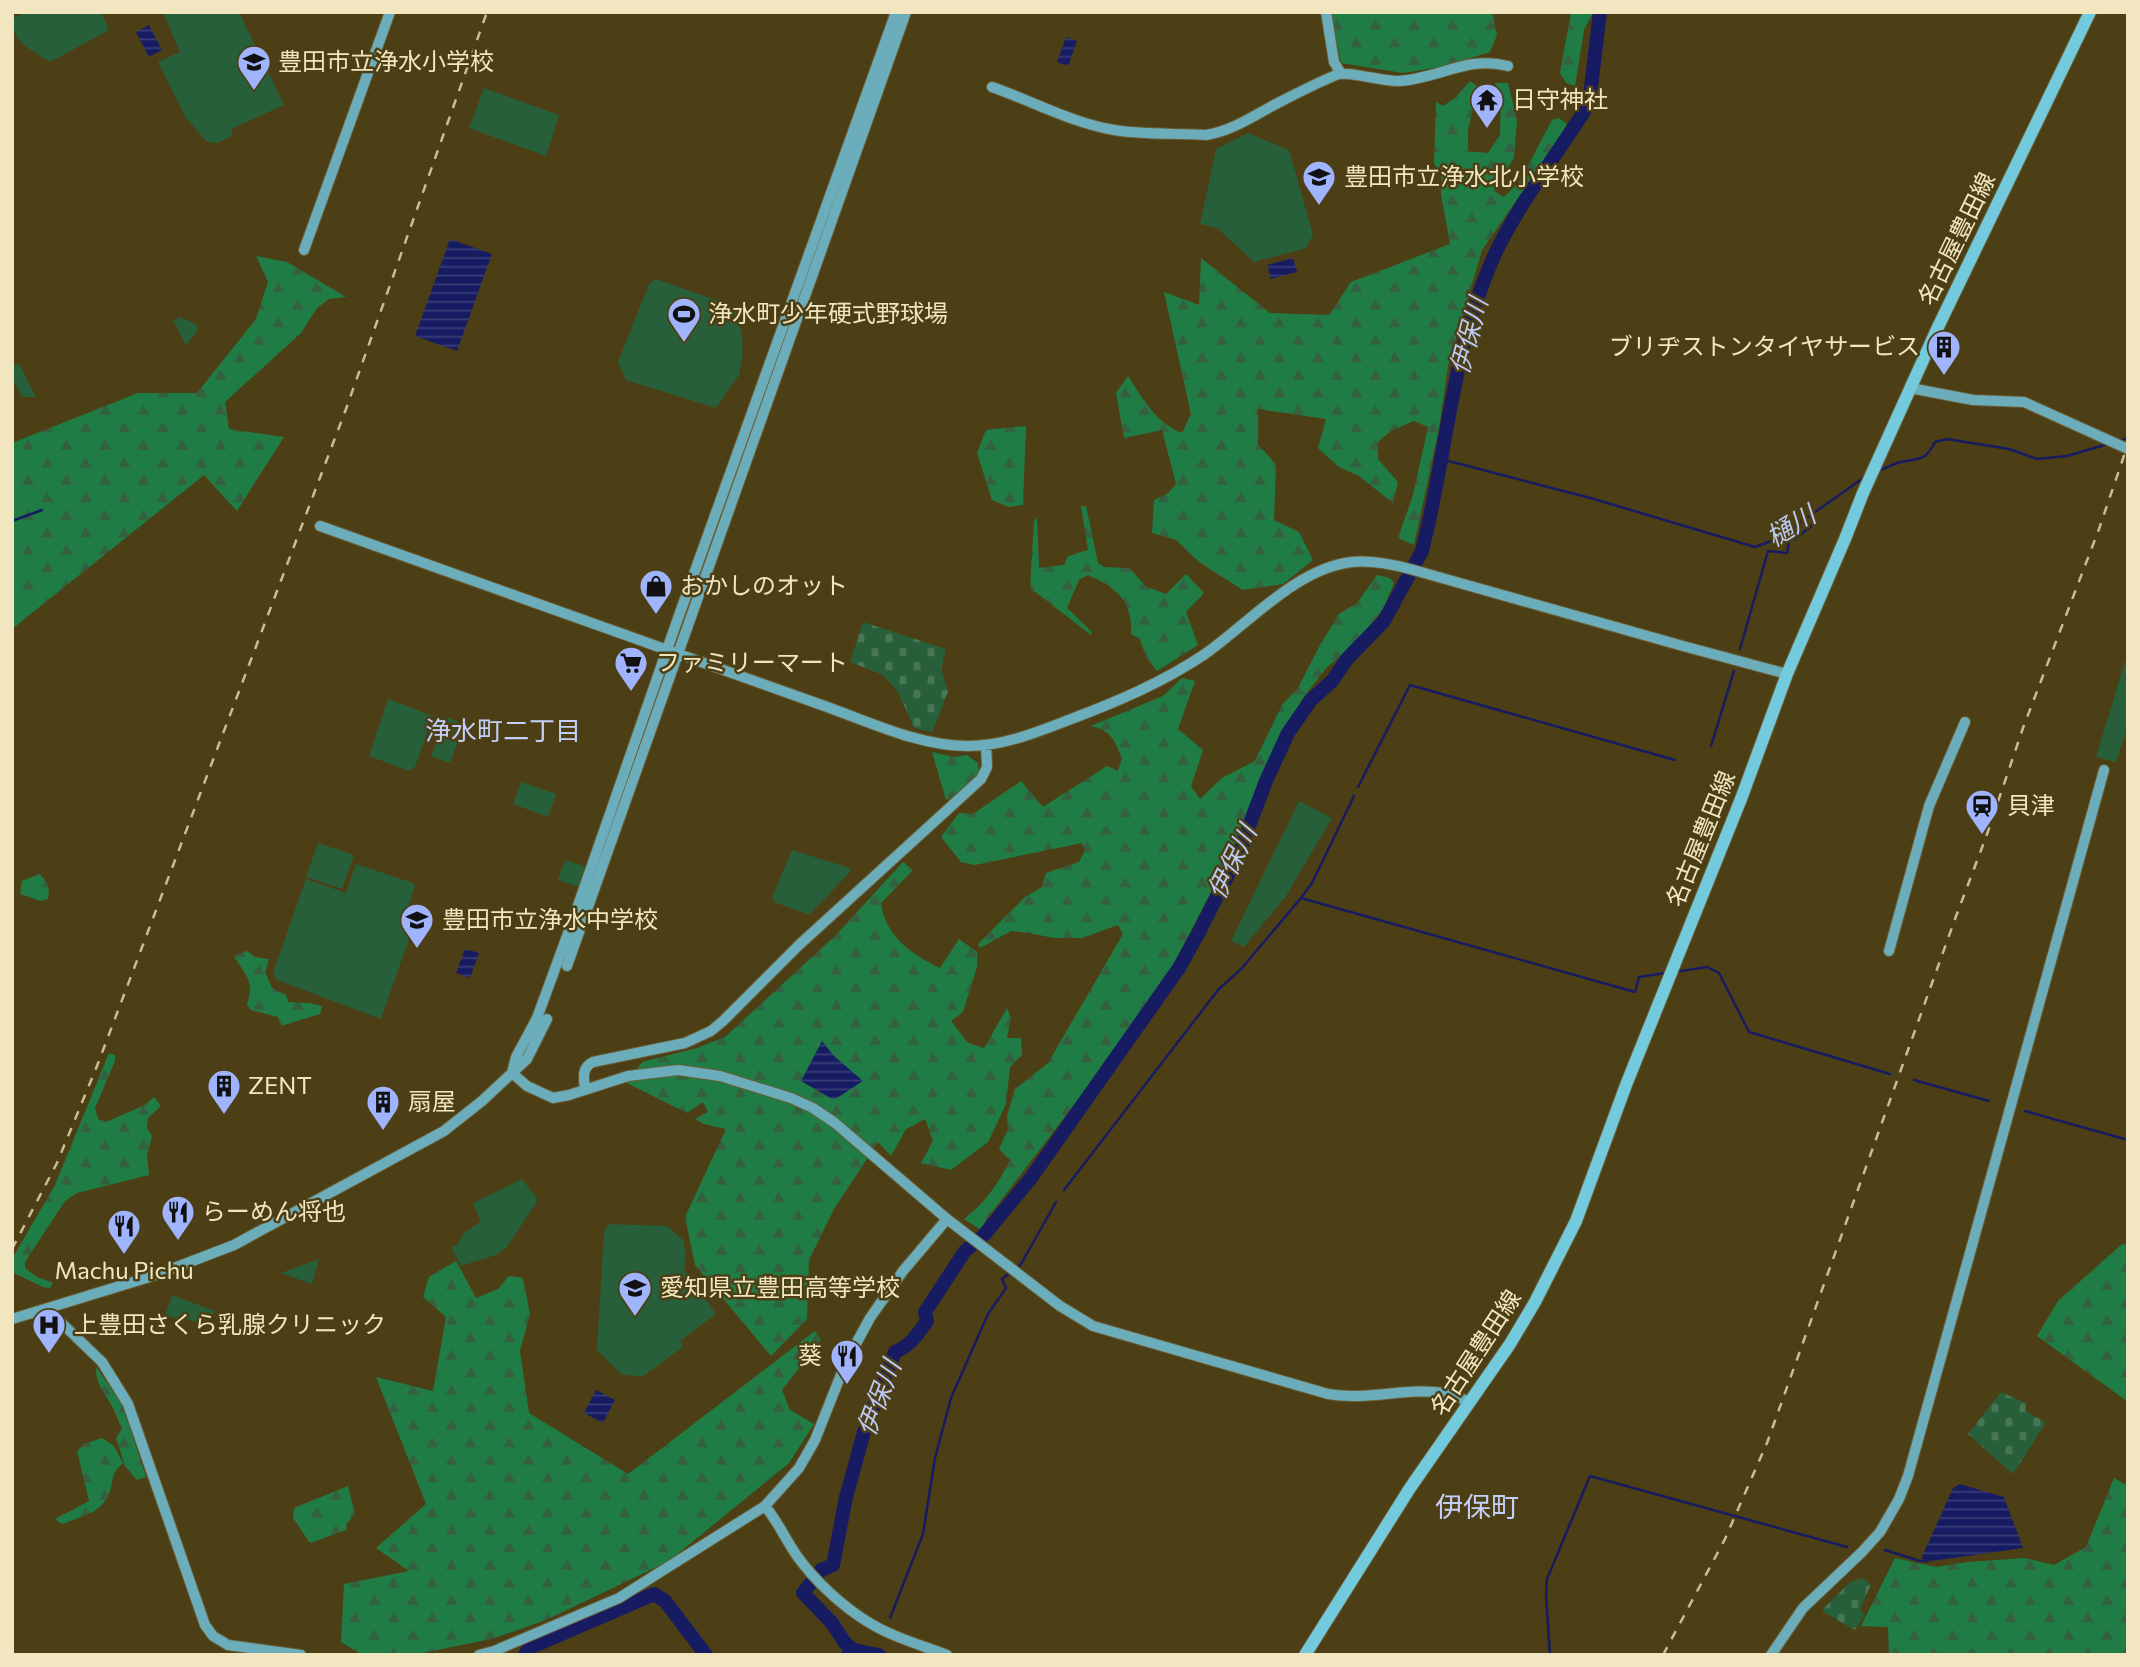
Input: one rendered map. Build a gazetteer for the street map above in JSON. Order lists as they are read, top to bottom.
{
  "streets": {
    "main road": ["名古屋豊田線"]
  },
  "districts": ["浄水町二丁目", "伊保町"],
  "water": ["伊保川", "樋川"],
  "places": {
    "school or university": [
      "豊田市立浄水小学校",
      "豊田市立浄水北小学校",
      "豊田市立浄水中学校",
      "愛知県立豊田高等学校"
    ],
    "temple": ["日守神社"],
    "sports": ["浄水町少年硬式野球場"],
    "building": ["ブリヂストンタイヤサービス", "ZENT", "扇屋"],
    "shop": ["おかしのオット"],
    "supermarket": ["ファミリーマート"],
    "station": ["貝津"],
    "restaurant": ["らーめん将也", "Machu Pichu", "葵"],
    "hospital": ["上豊田さくら乳腺クリニック"]
  }
}
